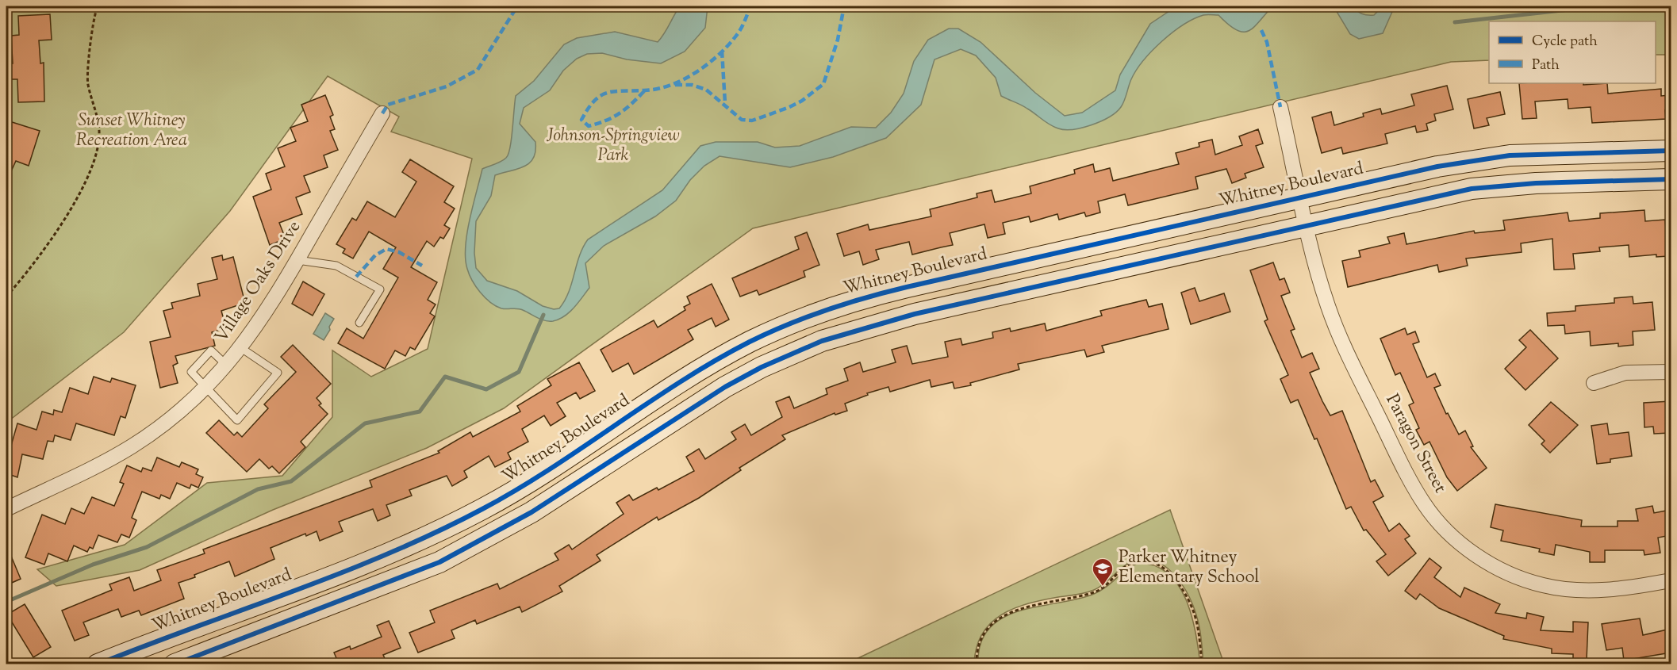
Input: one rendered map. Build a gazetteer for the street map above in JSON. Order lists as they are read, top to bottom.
{
  "streets": {
    "street": ["Whitney Boulevard", "Village Oaks Drive", "Paragon Street"]
  },
  "crossings": [
    ["Whitney Boulevard", "Paragon Street"]
  ],
  "parks": ["Sunset Whitney Recreation Area", "Johnson-Springview Park"],
  "places": {
    "school or university": ["Parker Whitney Elementary School"]
  },
  "legend": ["Cycle path", "Path"]
}
